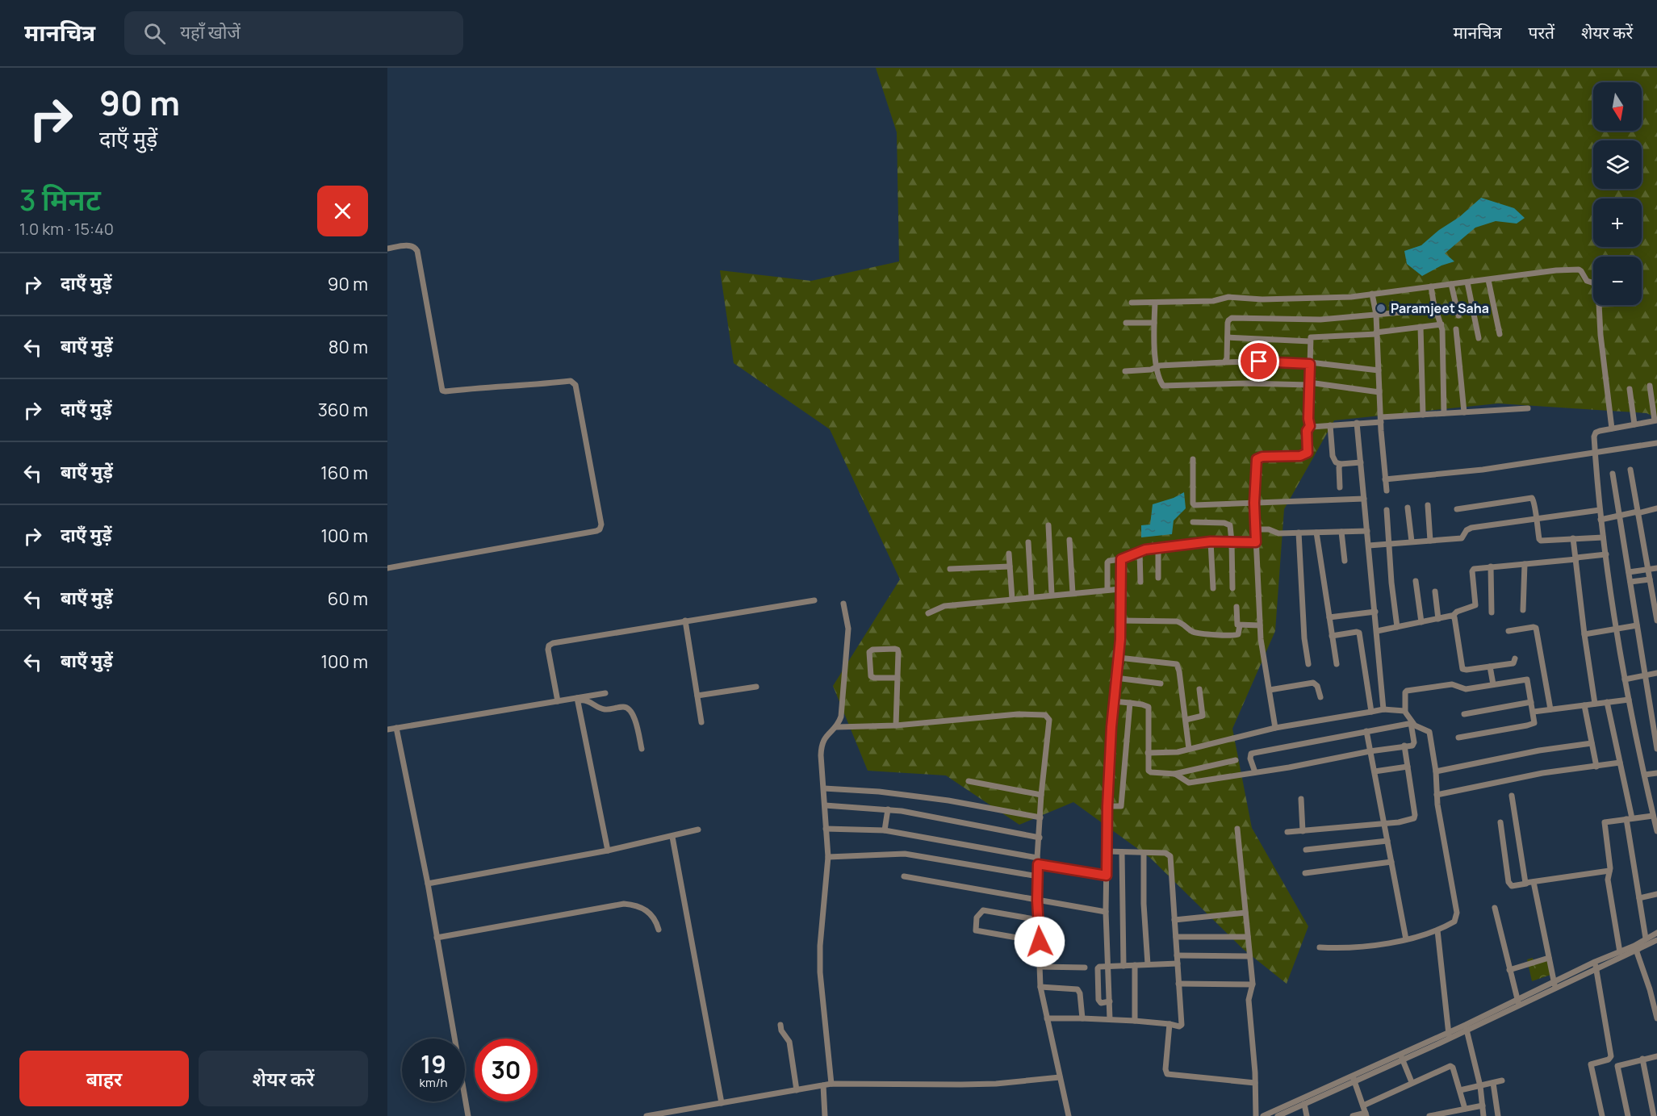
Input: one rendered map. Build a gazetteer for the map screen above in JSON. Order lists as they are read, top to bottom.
{
  "places": ["Paramjeet Saha"],
  "north": "bottom",
  "page": {
    "header": "मानचित्र",
    "search": "यहाँ खोजें",
    "nav": ["मानचित्र", "परतें", "शेयर करें"],
    "turn": ["90 m", "दाएँ मुड़ें"],
    "map_buttons": ["+", "−"],
    "heading": ["3 मिनट", "1.0 km · 15:40"],
    "list": [
      {
        "name": "दाएँ मुड़ें",
        "value": "90 m"
      },
      {
        "name": "बाएँ मुड़ें",
        "value": "80 m"
      },
      {
        "name": "दाएँ मुड़ें",
        "value": "360 m"
      },
      {
        "name": "बाएँ मुड़ें",
        "value": "160 m"
      },
      {
        "name": "दाएँ मुड़ें",
        "value": "100 m"
      },
      {
        "name": "बाएँ मुड़ें",
        "value": "60 m"
      },
      {
        "name": "बाएँ मुड़ें",
        "value": "100 m"
      }
    ],
    "speed": "19 km/h",
    "limit": "30",
    "buttons": ["बाहर", "शेयर करें"]
  }
}
